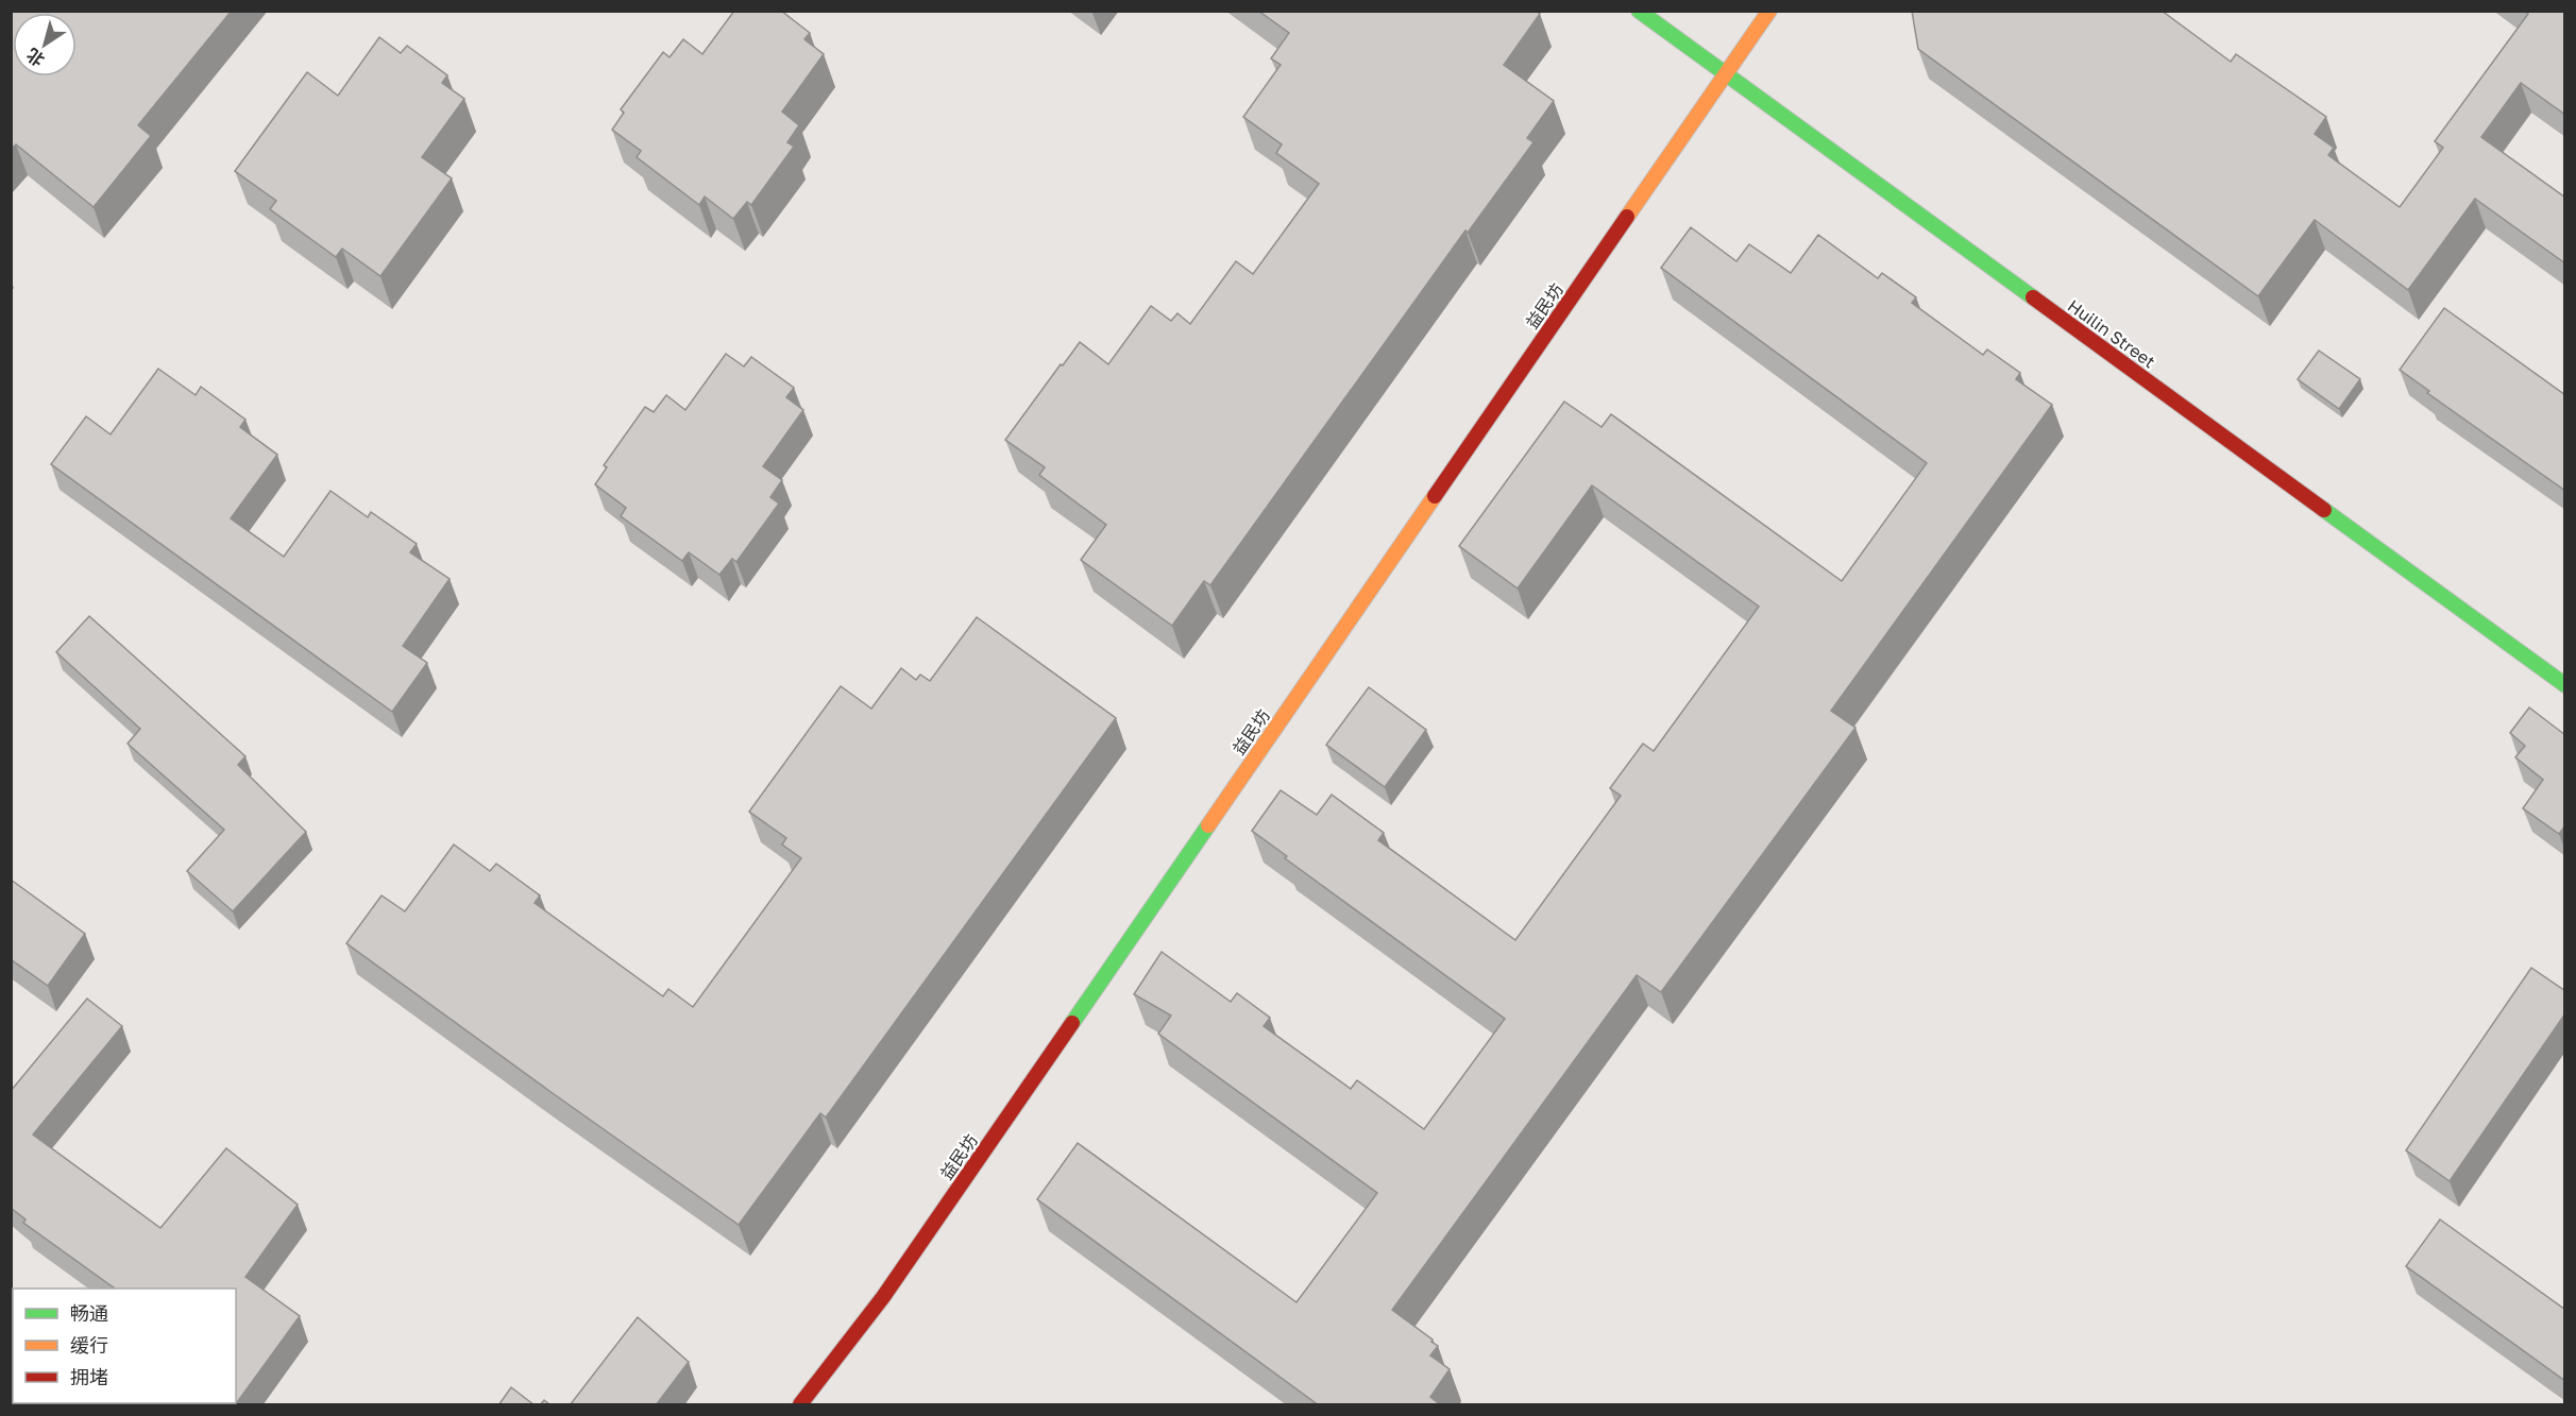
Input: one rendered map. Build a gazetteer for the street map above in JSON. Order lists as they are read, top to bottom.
{
  "streets": {
    "street": ["益民坊", "Huilin Street"]
  },
  "crossings": [
    ["益民坊", "Huilin Street"]
  ],
  "legend": ["畅通", "缓行", "拥堵"],
  "north": "bottom left"
}
